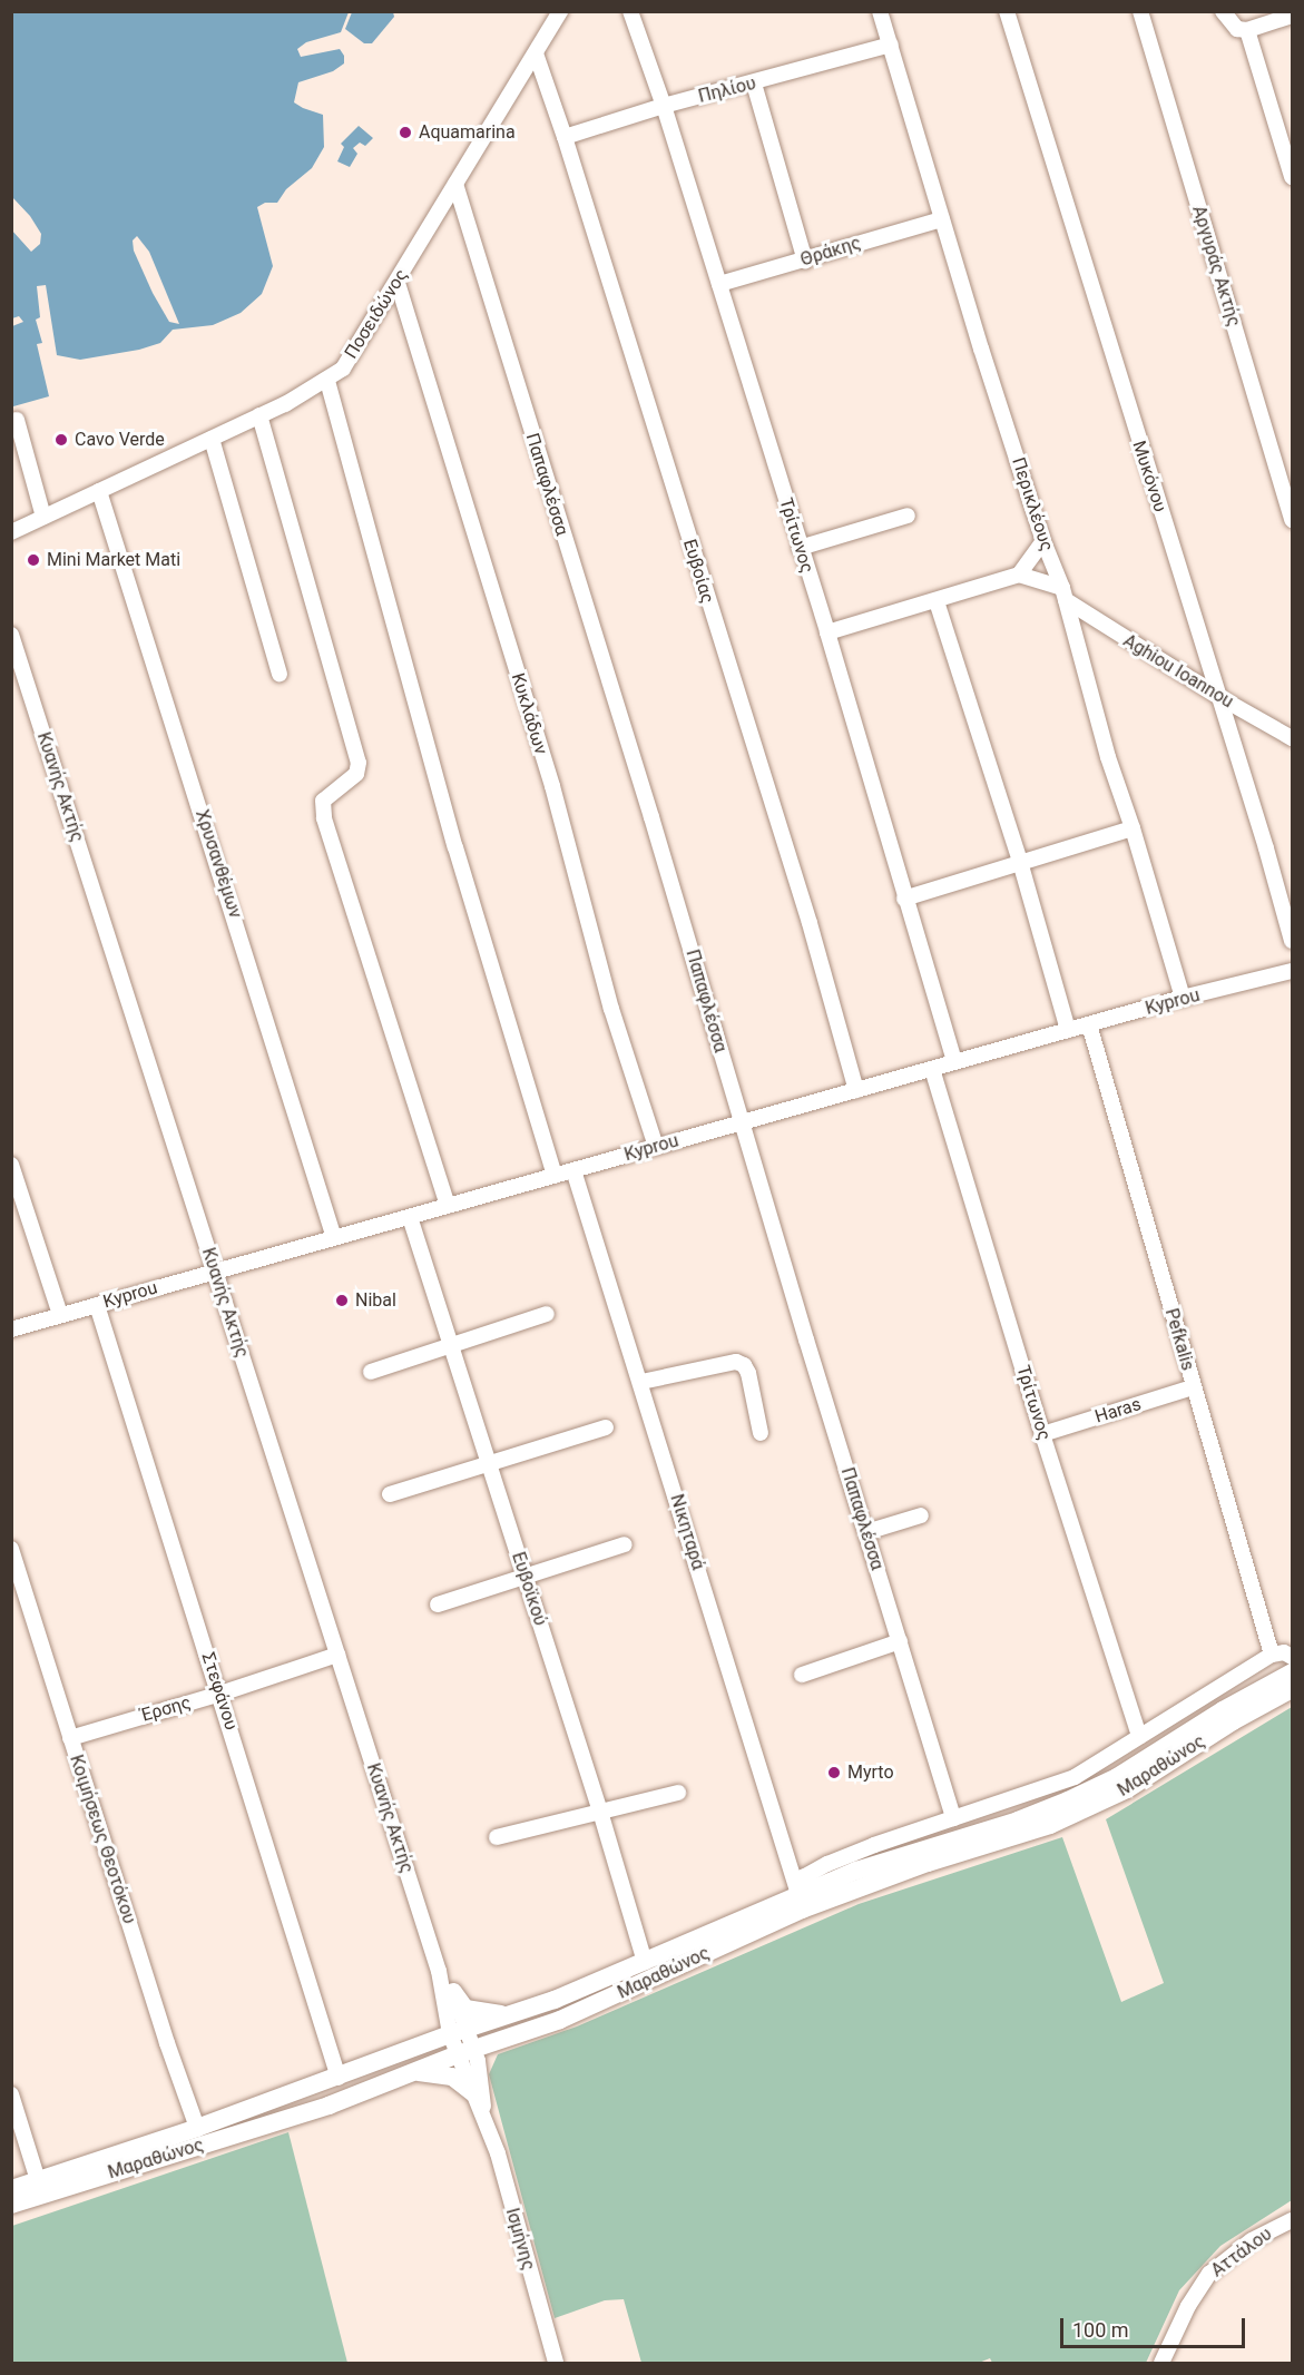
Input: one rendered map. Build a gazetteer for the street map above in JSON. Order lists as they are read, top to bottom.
{
  "streets": {
    "main road": ["Μαραθώνος"],
    "street": [
      "Πηλίου",
      "Θράκης",
      "Αργυράς Ακτής",
      "Ποσειδώνος",
      "Μυκόνου",
      "Παπαφλέσσα",
      "Περικλέους",
      "Τρίτωνος",
      "Ευβοίας",
      "Aghiou Ioannou",
      "Κυκλάδων",
      "Κυανής Ακτής",
      "Χρυσανθέμων",
      "Kyprou",
      "Pefkalis",
      "Haras",
      "Νικηταρά",
      "Ευβοϊκού",
      "Στεφάνου",
      "Έρσης",
      "Κοιμήσεως Θεοτόκου",
      "Ισμήνης",
      "Αττάλου"
    ]
  },
  "crossings": [
    ["Πηλίου", "Περικλέους"],
    ["Πηλίου", "Τρίτωνος"],
    ["Πηλίου", "Ευβοίας"],
    ["Θράκης", "Περικλέους"],
    ["Θράκης", "Τρίτωνος"],
    ["Ποσειδώνος", "Παπαφλέσσα"],
    ["Ποσειδώνος", "Ευβοίας"],
    ["Ποσειδώνος", "Κυκλάδων"],
    ["Ποσειδώνος", "Χρυσανθέμων"],
    ["Μυκόνου", "Aghiou Ioannou"],
    ["Παπαφλέσσα", "Kyprou"],
    ["Περικλέους", "Aghiou Ioannou"],
    ["Περικλέους", "Kyprou"],
    ["Τρίτωνος", "Kyprou"],
    ["Τρίτωνος", "Haras"],
    ["Ευβοίας", "Kyprou"],
    ["Κυκλάδων", "Kyprou"],
    ["Κυανής Ακτής", "Kyprou"],
    ["Κυανής Ακτής", "Έρσης"],
    ["Κυανής Ακτής", "Μαραθώνος"],
    ["Χρυσανθέμων", "Kyprou"],
    ["Kyprou", "Pefkalis"],
    ["Kyprou", "Νικηταρά"],
    ["Kyprou", "Ευβοϊκού"],
    ["Kyprou", "Στεφάνου"],
    ["Pefkalis", "Haras"],
    ["Νικηταρά", "Μαραθώνος"],
    ["Ευβοϊκού", "Μαραθώνος"],
    ["Στεφάνου", "Έρσης"],
    ["Στεφάνου", "Μαραθώνος"],
    ["Έρσης", "Κοιμήσεως Θεοτόκου"],
    ["Μαραθώνος", "Κοιμήσεως Θεοτόκου"]
  ],
  "places": [
    "Aquamarina",
    "Cavo Verde",
    "Mini Market Mati",
    "Nibal",
    "Myrto"
  ],
  "scale_bar": "100 m"
}
